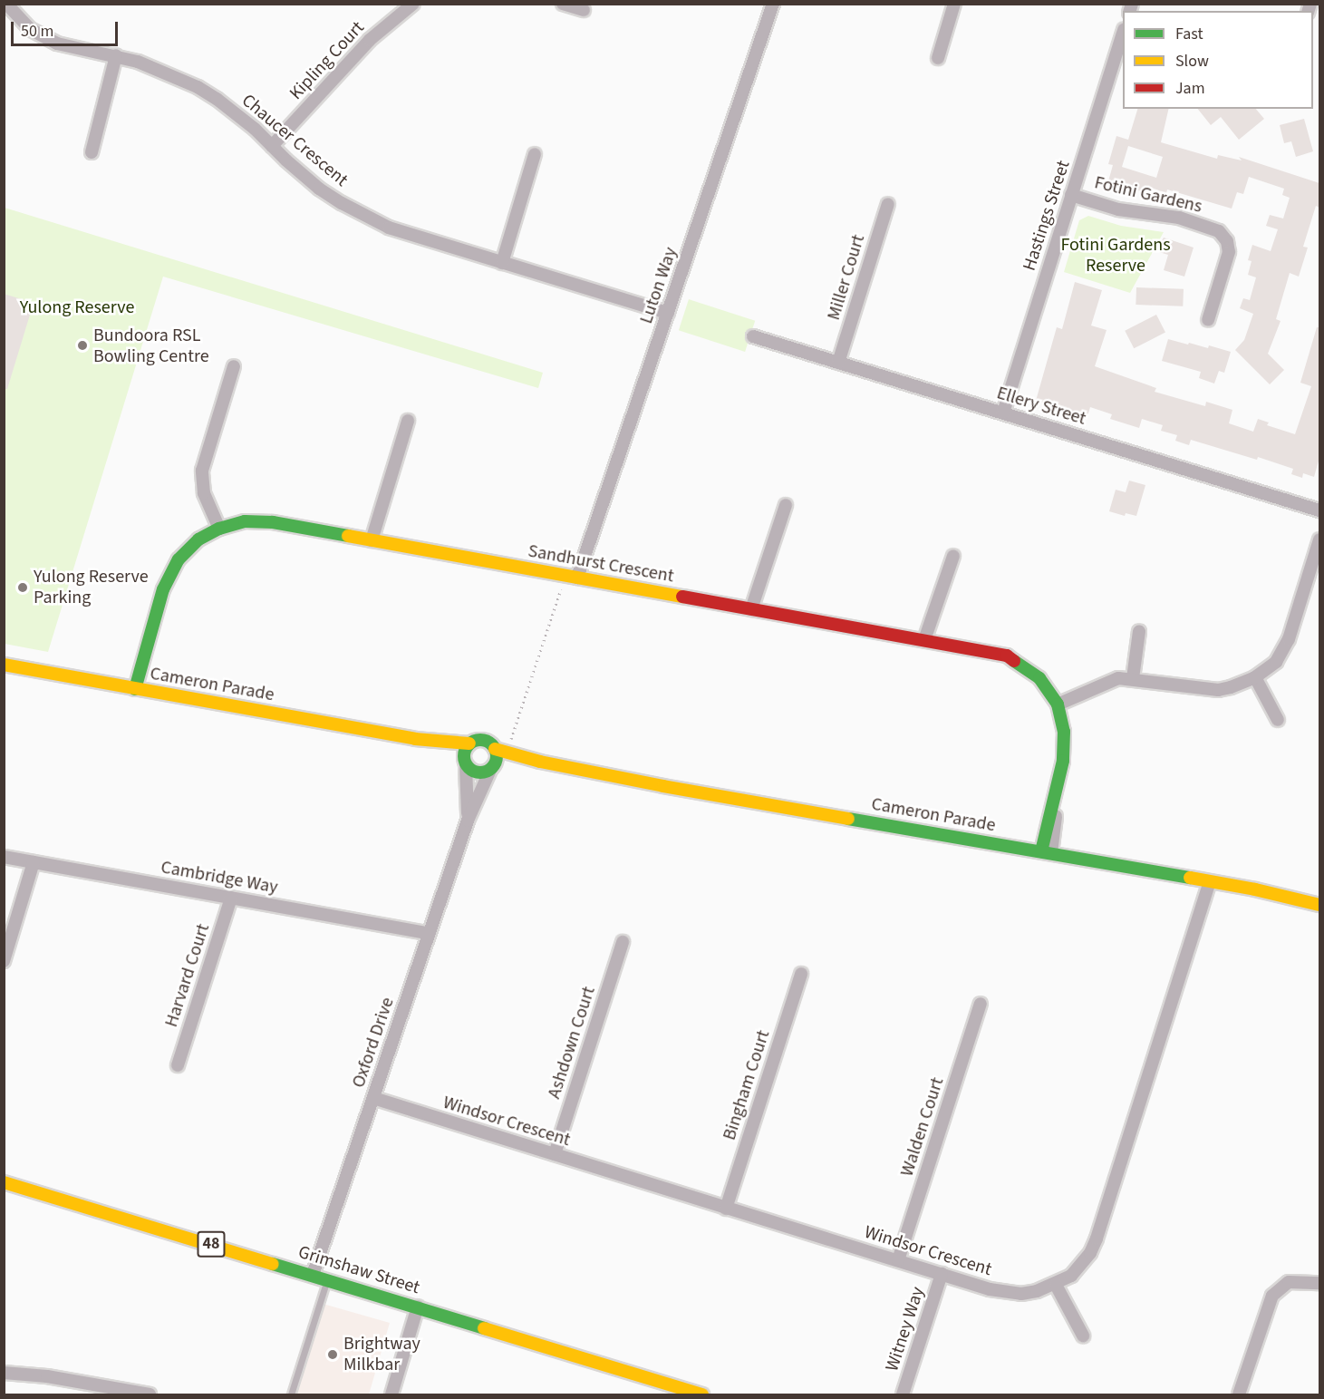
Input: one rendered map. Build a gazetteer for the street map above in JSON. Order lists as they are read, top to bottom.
{
  "streets": {
    "street": [
      "Kipling Court",
      "Chaucer Crescent",
      "Fotini Gardens",
      "Hastings Street",
      "Miller Court",
      "Luton Way",
      "Ellery Street",
      "Sandhurst Crescent",
      "Cameron Parade",
      "Cambridge Way",
      "Harvard Court",
      "Oxford Drive",
      "Ashdown Court",
      "Bingham Court",
      "Windsor Crescent",
      "Walden Court",
      "48",
      "Grimshaw Street",
      "Witney Way"
    ]
  },
  "crossings": [
    ["Kipling Court", "Chaucer Crescent"],
    ["Chaucer Crescent", "Luton Way"],
    ["Fotini Gardens", "Hastings Street"],
    ["Hastings Street", "Ellery Street"],
    ["Miller Court", "Ellery Street"],
    ["Luton Way", "Sandhurst Crescent"],
    ["Sandhurst Crescent", "Cameron Parade"],
    ["Cameron Parade", "Oxford Drive"],
    ["Cameron Parade", "Windsor Crescent"],
    ["Cambridge Way", "Harvard Court"],
    ["Cambridge Way", "Oxford Drive"],
    ["Oxford Drive", "Windsor Crescent"],
    ["Oxford Drive", "Grimshaw Street"],
    ["Ashdown Court", "Windsor Crescent"],
    ["Bingham Court", "Windsor Crescent"],
    ["Windsor Crescent", "Walden Court"],
    ["Windsor Crescent", "Witney Way"]
  ],
  "parks": ["Fotini Gardens Reserve", "Yulong Reserve"],
  "places": ["Bundoora RSL Bowling Centre", "Yulong Reserve Parking", "Brightway Milkbar"],
  "legend": ["Fast", "Slow", "Jam"],
  "scale_bar": "50 m"
}
